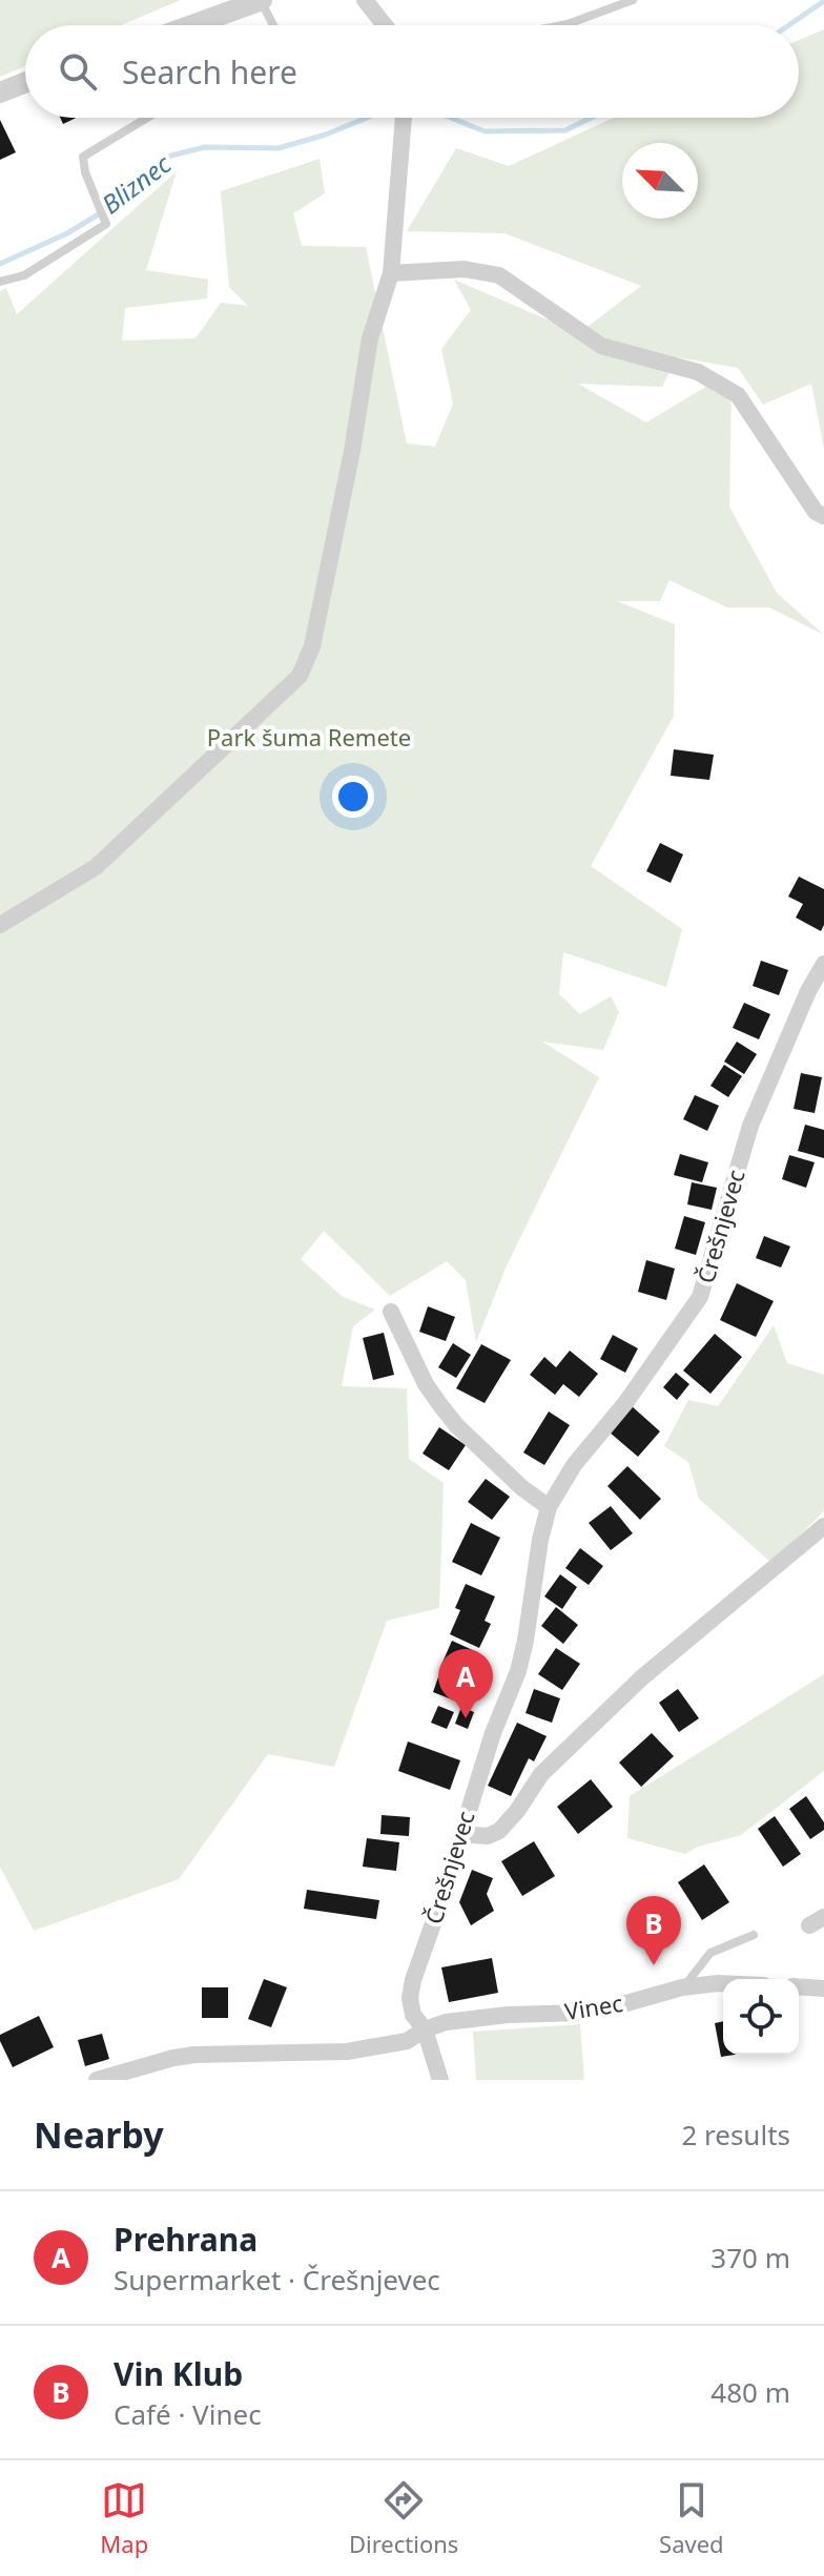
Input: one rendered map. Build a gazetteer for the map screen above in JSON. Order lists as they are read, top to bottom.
{
  "streets": {
    "street": ["Črešnjevec", "Vinec"]
  },
  "crossings": [
    ["Črešnjevec", "Vinec"]
  ],
  "water": ["Bliznec"],
  "parks": ["Park šuma Remete"],
  "north": "top left",
  "page": {
    "search": "Search here",
    "pins": ["A", "B"],
    "heading": ["Nearby", "2 results"],
    "list": [
      {
        "mark": "A",
        "name": "Prehrana",
        "note": "Supermarket · Črešnjevec",
        "value": "370 m"
      },
      {
        "mark": "B",
        "name": "Vin Klub",
        "note": "Café · Vinec",
        "value": "480 m"
      }
    ],
    "nav": ["Map", "Directions", "Saved"]
  }
}
